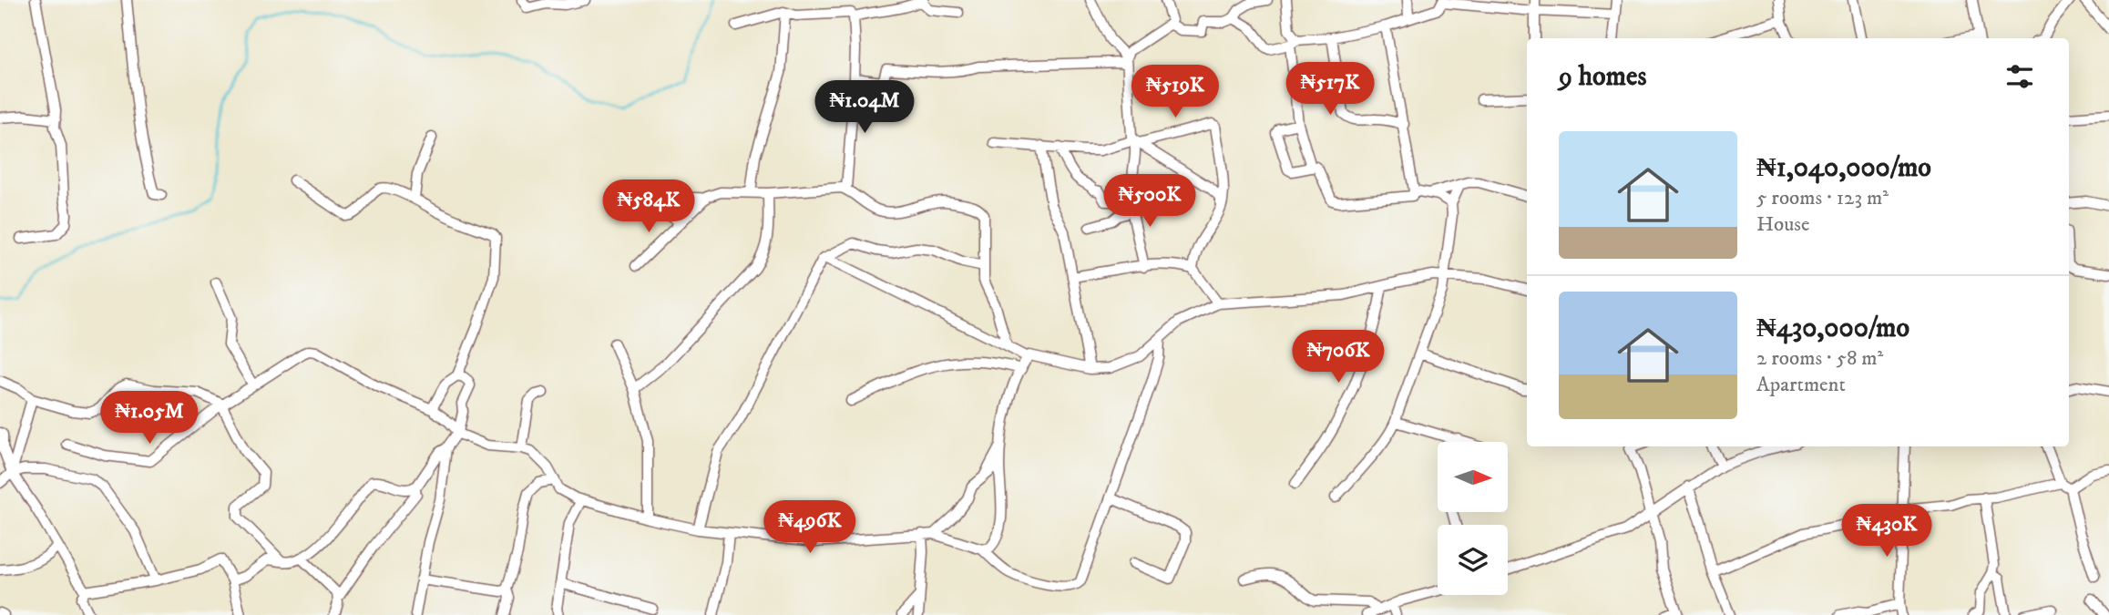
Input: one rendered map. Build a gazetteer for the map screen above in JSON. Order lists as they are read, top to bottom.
{
  "north": "right",
  "page": {
    "heading": "9 homes",
    "price": [
      "₦517K",
      "₦519K",
      "₦1.04M",
      "₦500K",
      "₦584K",
      "₦706K",
      "₦1.05M",
      "₦496K",
      "₦430K"
    ],
    "list": [
      {
        "name": "₦1,040,000/mo",
        "note": "5 rooms · 123 m² · House"
      },
      {
        "name": "₦430,000/mo",
        "note": "2 rooms · 58 m² · Apartment"
      }
    ]
  }
}
